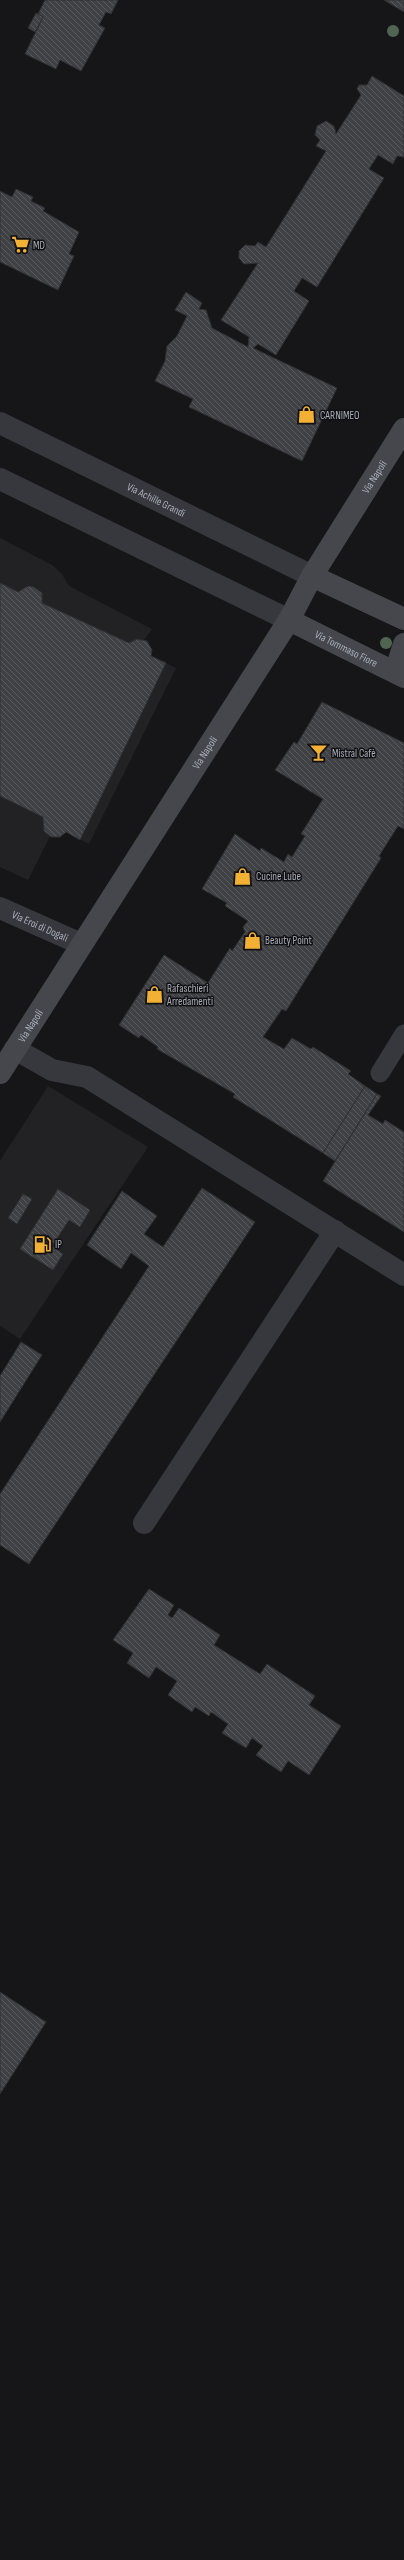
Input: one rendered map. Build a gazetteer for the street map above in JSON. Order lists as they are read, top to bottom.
{
  "streets": {
    "main road": ["Via Napoli", "Via Tommaso Fiore"],
    "street": ["Via Achille Grandi", "Via Eroi di Dogali"]
  },
  "crossings": [
    ["Via Napoli", "Via Achille Grandi"],
    ["Via Napoli", "Via Tommaso Fiore"],
    ["Via Napoli", "Via Eroi di Dogali"]
  ],
  "places": {
    "supermarket": ["MD"],
    "shop": [
      "CARNIMEO",
      "Cucine Lube",
      "Beauty Point",
      "Rafaschieri Arredamenti"
    ],
    "bar": ["Mistral Cafè"],
    "fuel station": ["IP"]
  }
}
